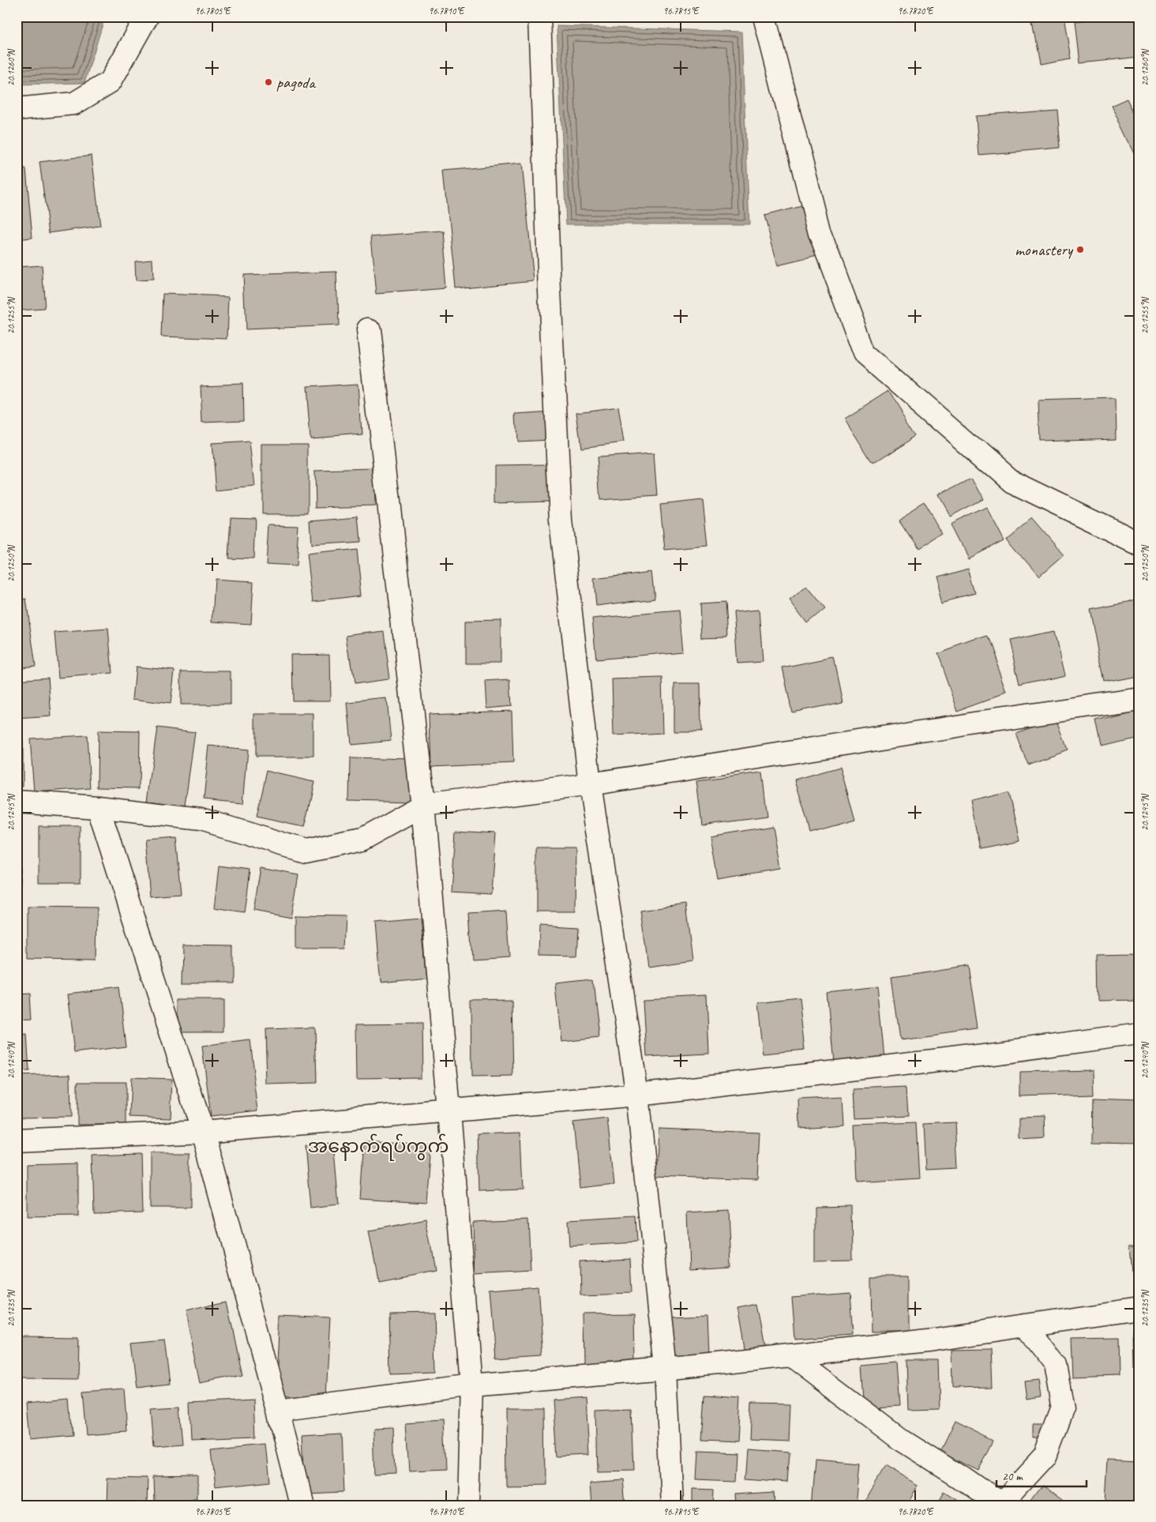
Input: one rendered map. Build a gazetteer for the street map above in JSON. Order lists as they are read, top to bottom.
{
  "districts": ["အနောက်ရပ်ကွက်"],
  "places": ["pagoda", "monastery"],
  "scale_bar": "20 m",
  "coordinates": [
    "96.7805°E",
    "96.7810°E",
    "96.7815°E",
    "96.7820°E",
    "20.1260°N",
    "20.1255°N",
    "20.1250°N",
    "20.1245°N",
    "20.1240°N",
    "20.1235°N"
  ]
}
